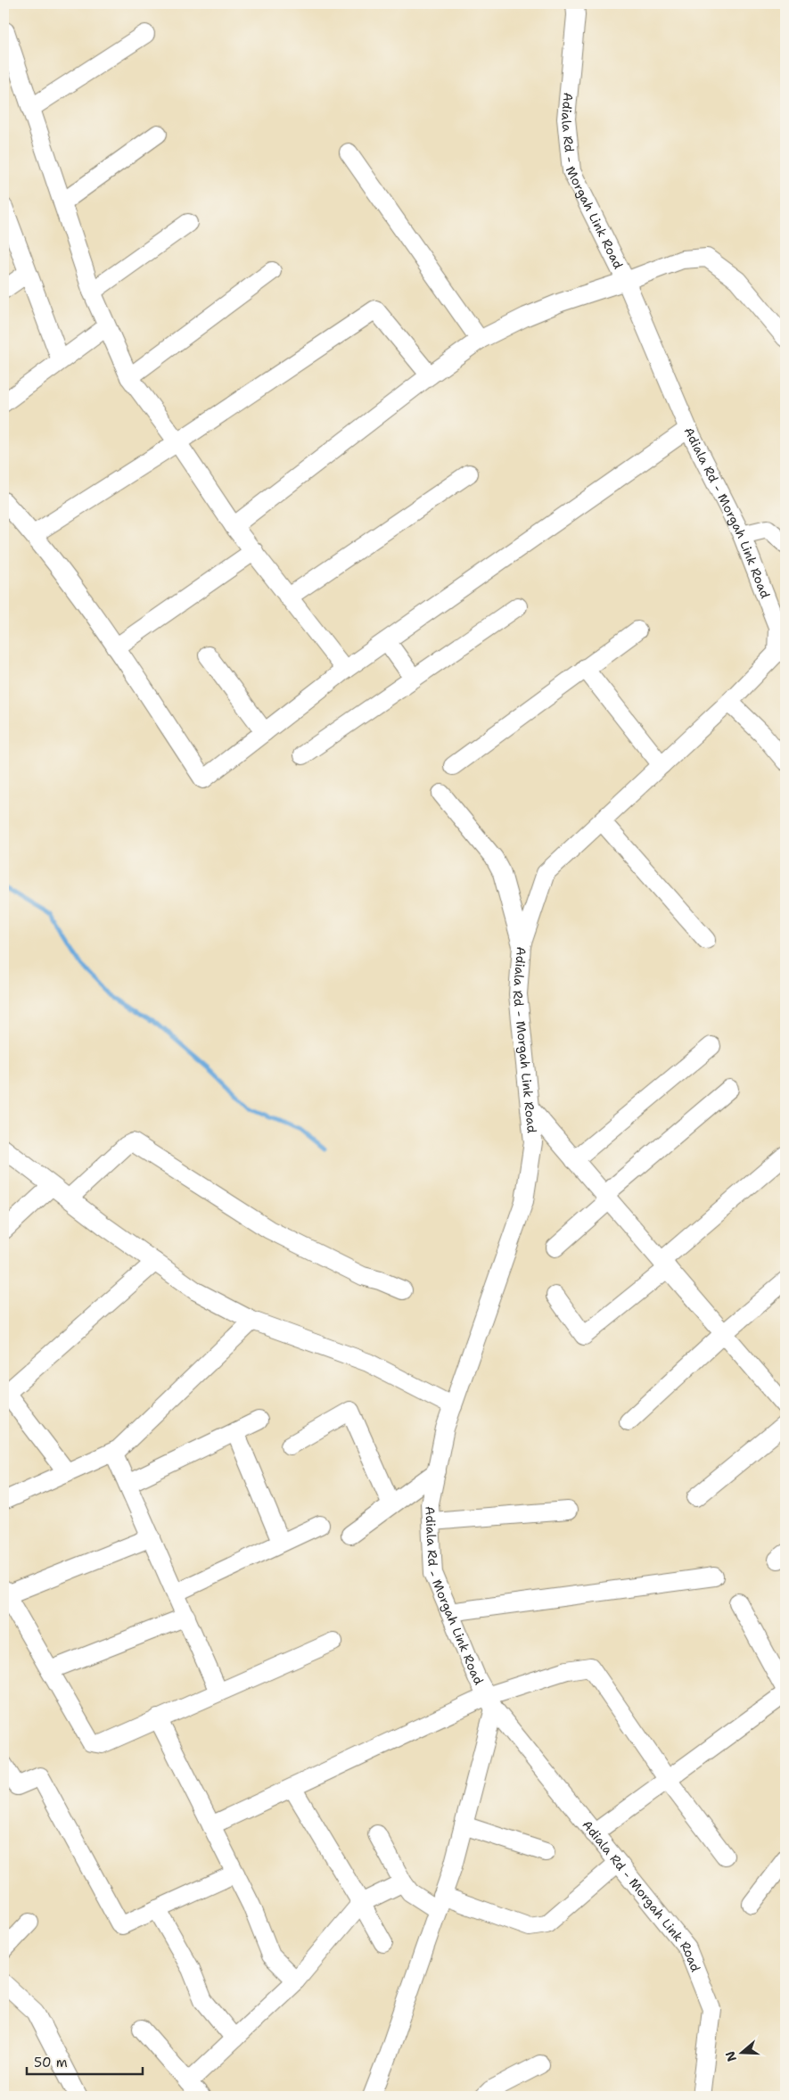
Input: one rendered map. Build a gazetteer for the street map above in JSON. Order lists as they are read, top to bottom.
{
  "streets": {
    "street": ["Adiala Rd - Morgah Link Road"]
  },
  "scale_bar": "50 m",
  "north": "left"
}
